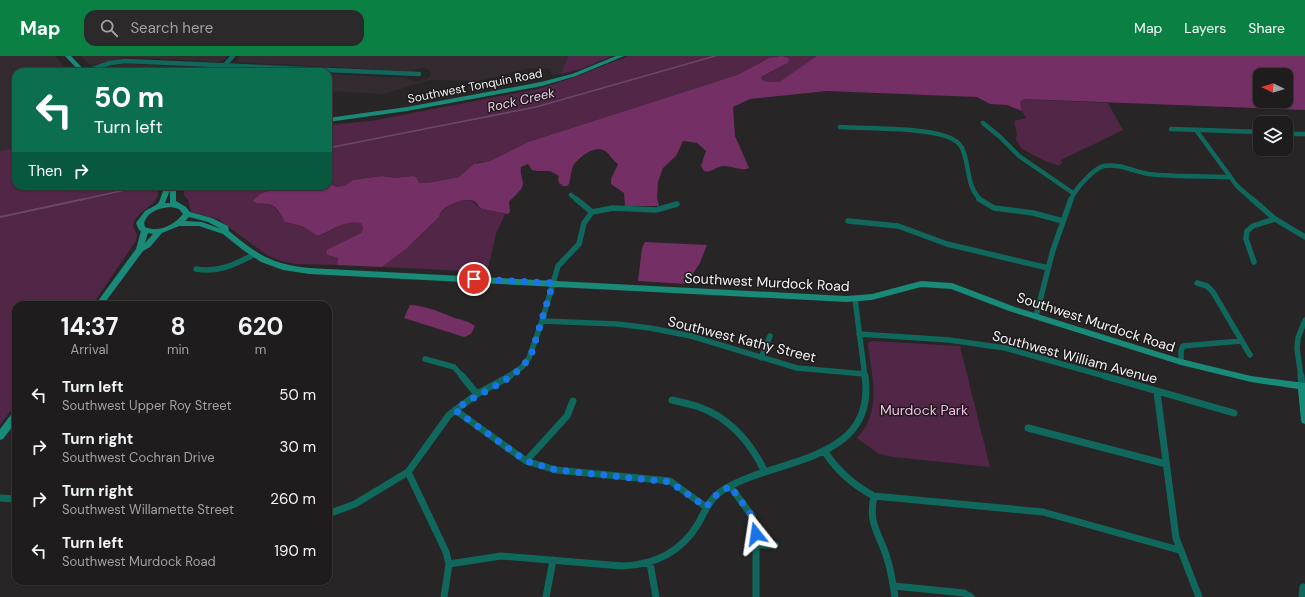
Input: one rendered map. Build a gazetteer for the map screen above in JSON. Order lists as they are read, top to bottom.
{
  "streets": {
    "main road": ["Southwest Tonquin Road", "Southwest Murdock Road"],
    "street": ["Southwest Kathy Street", "Southwest William Avenue"]
  },
  "water": ["Rock Creek"],
  "parks": ["Murdock Park"],
  "north": "left",
  "page": {
    "header": "Map",
    "search": "Search here",
    "nav": ["Map", "Layers", "Share"],
    "turn": ["50 m", "Turn left"],
    "then": "Then",
    "eta": [
      "14:37",
      "Arrival",
      "8",
      "min",
      "620",
      "m"
    ],
    "list": [
      {
        "name": "Turn left",
        "note": "Southwest Upper Roy Street",
        "value": "50 m"
      },
      {
        "name": "Turn right",
        "note": "Southwest Cochran Drive",
        "value": "30 m"
      },
      {
        "name": "Turn right",
        "note": "Southwest Willamette Street",
        "value": "260 m"
      },
      {
        "name": "Turn left",
        "note": "Southwest Murdock Road",
        "value": "190 m"
      }
    ]
  }
}
